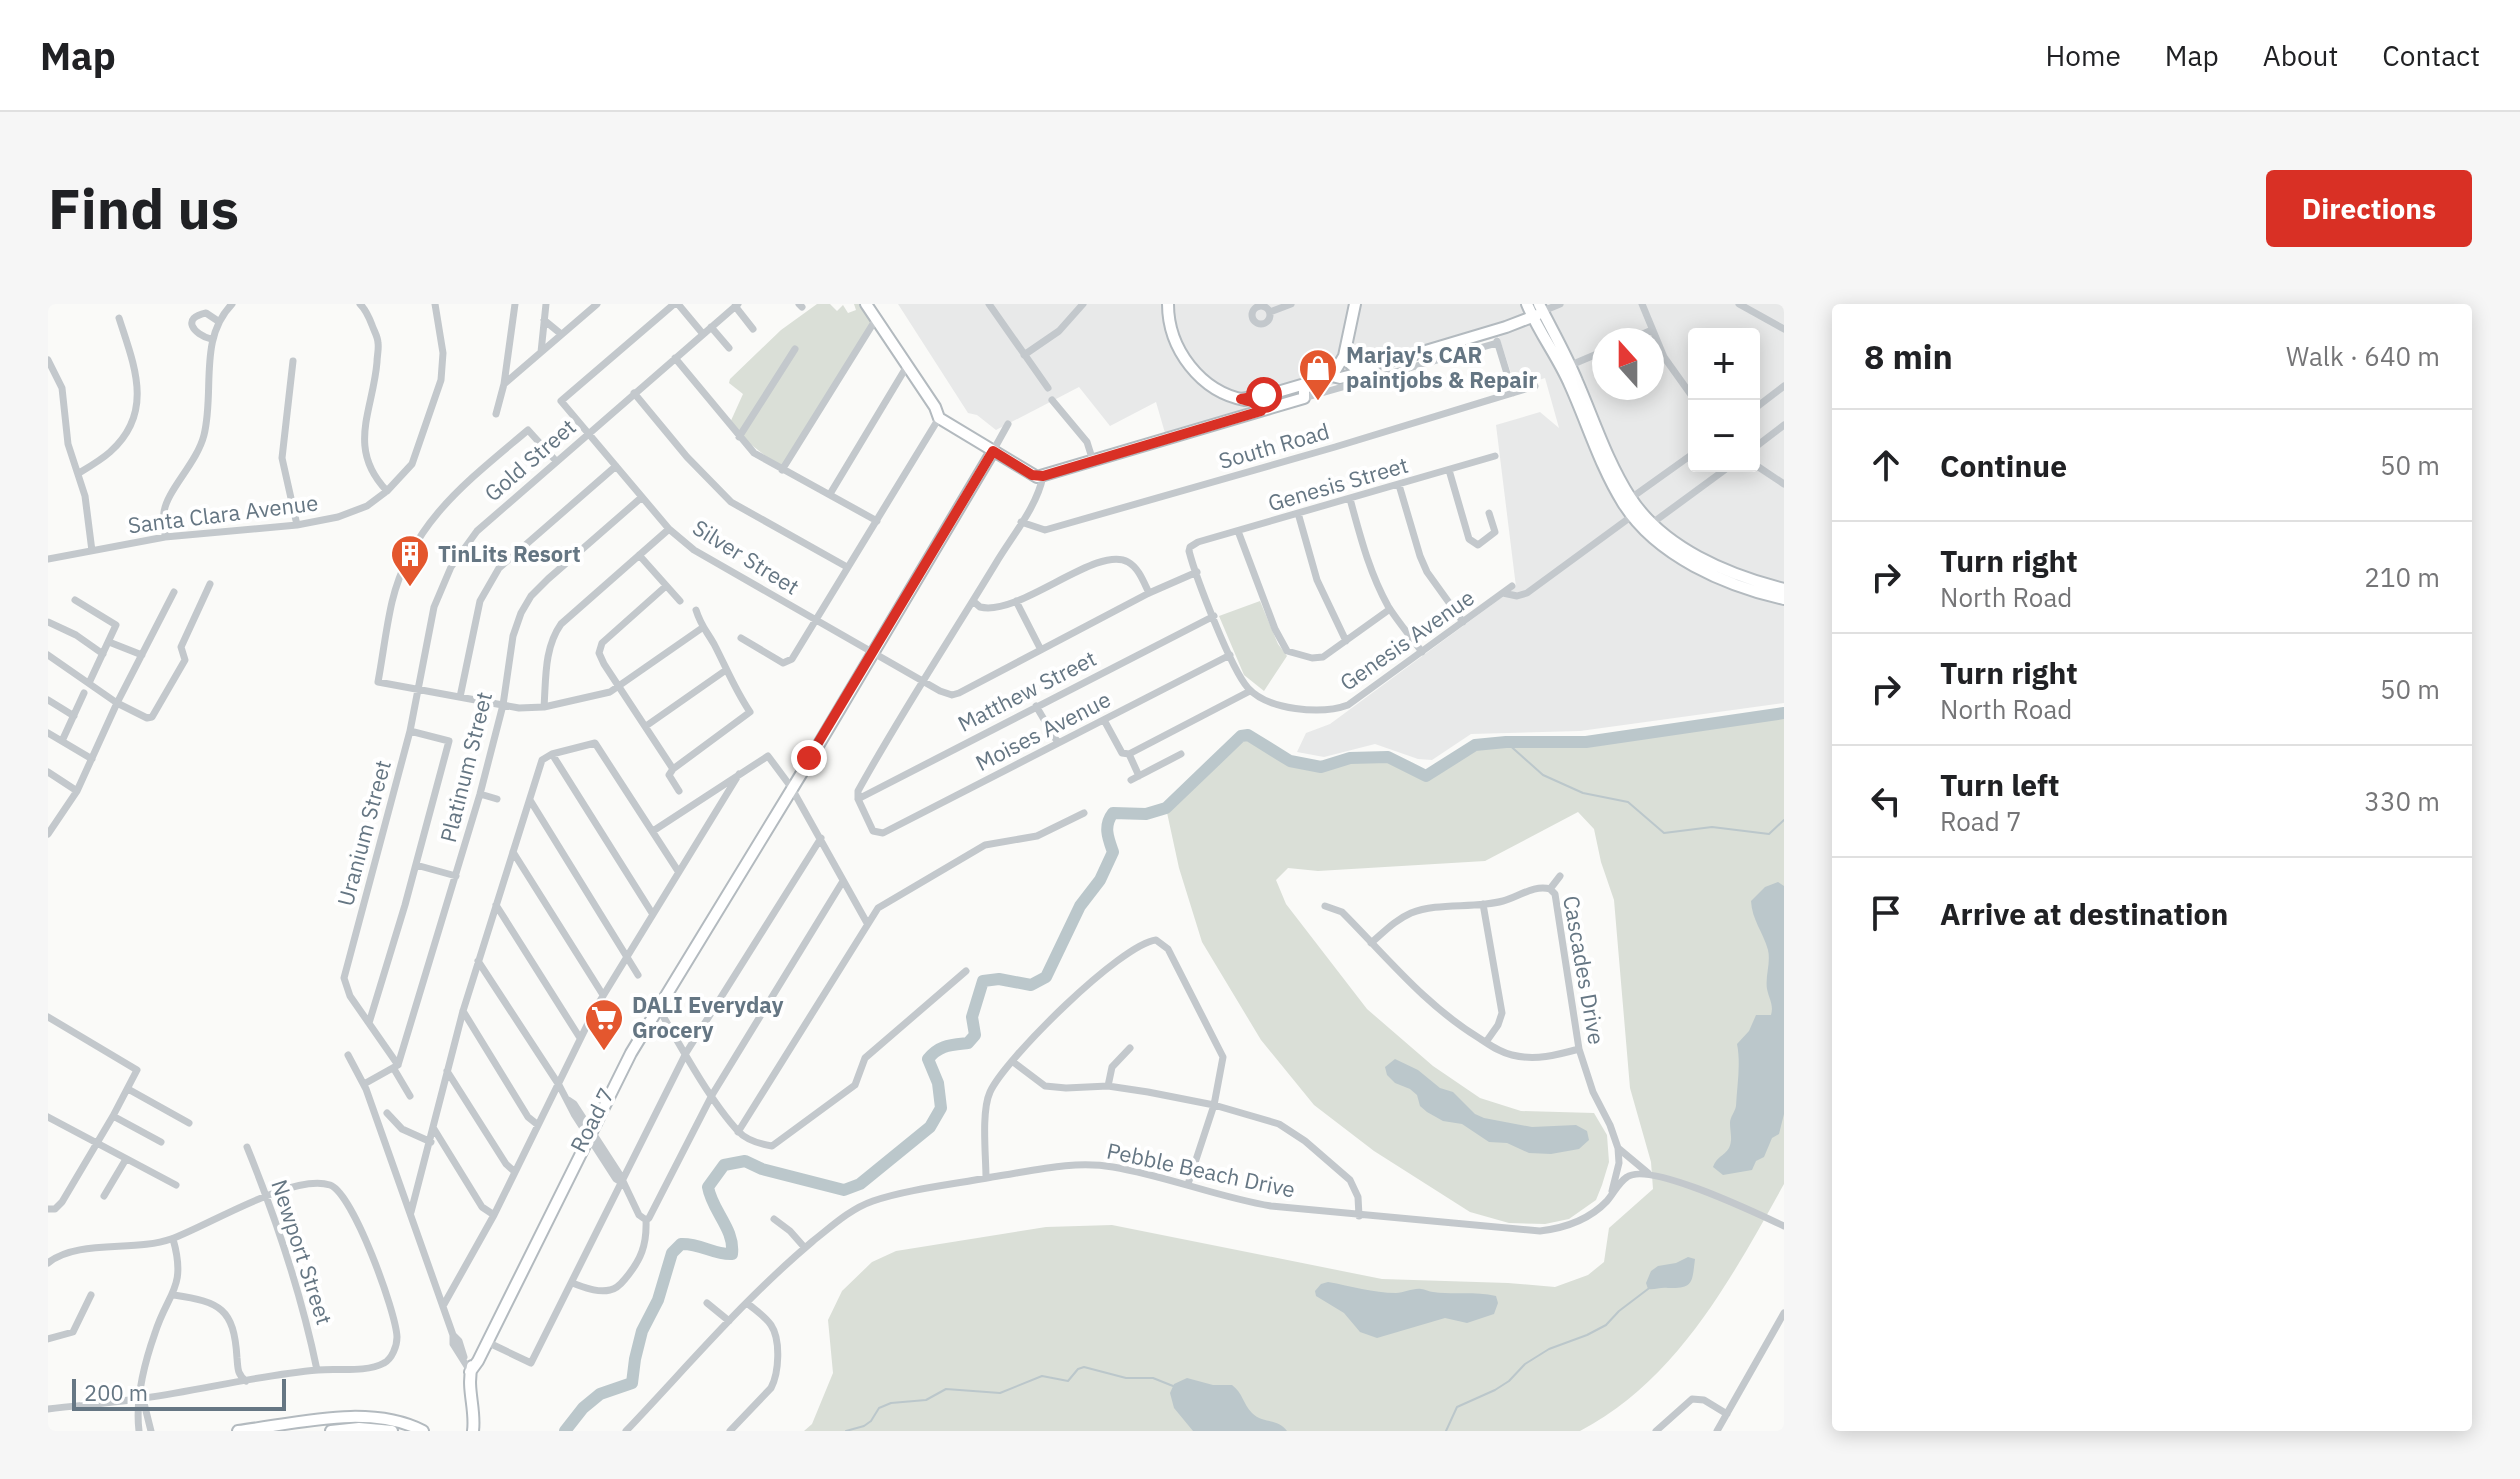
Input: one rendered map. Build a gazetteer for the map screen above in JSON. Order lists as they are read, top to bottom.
{
  "streets": {
    "street": [
      "South Road",
      "Gold Street",
      "Genesis Street",
      "Santa Clara Avenue",
      "Silver Street",
      "Genesis Avenue",
      "Matthew Street",
      "Moises Avenue",
      "Platinum Street",
      "Uranium Street",
      "Cascades Drive",
      "Road 7",
      "Pebble Beach Drive",
      "Newport Street"
    ]
  },
  "crossings": [
    ["Gold Street", "Silver Street"],
    ["Gold Street", "Uranium Street"],
    ["Silver Street", "Platinum Street"],
    ["Silver Street", "Road 7"],
    ["Matthew Street", "Moises Avenue"]
  ],
  "places": {
    "shop": ["Marjay's CAR paintjobs & Repair"],
    "building": ["TinLits Resort"],
    "supermarket": ["DALI Everyday Grocery"]
  },
  "scale_bar": "200 m",
  "north": "top",
  "page": {
    "header": "Map",
    "nav": [
      "Home",
      "Map",
      "About",
      "Contact"
    ],
    "buttons": "Directions",
    "title": "Find us",
    "heading": ["8 min", "Walk · 640 m"],
    "map_buttons": ["+", "−"],
    "list": [
      ["Continue", "50 m"],
      ["Turn right", "North Road", "210 m"],
      ["Turn right", "North Road", "50 m"],
      ["Turn left", "Road 7", "330 m"],
      "Arrive at destination"
    ],
    "scale": "200 m"
  }
}
